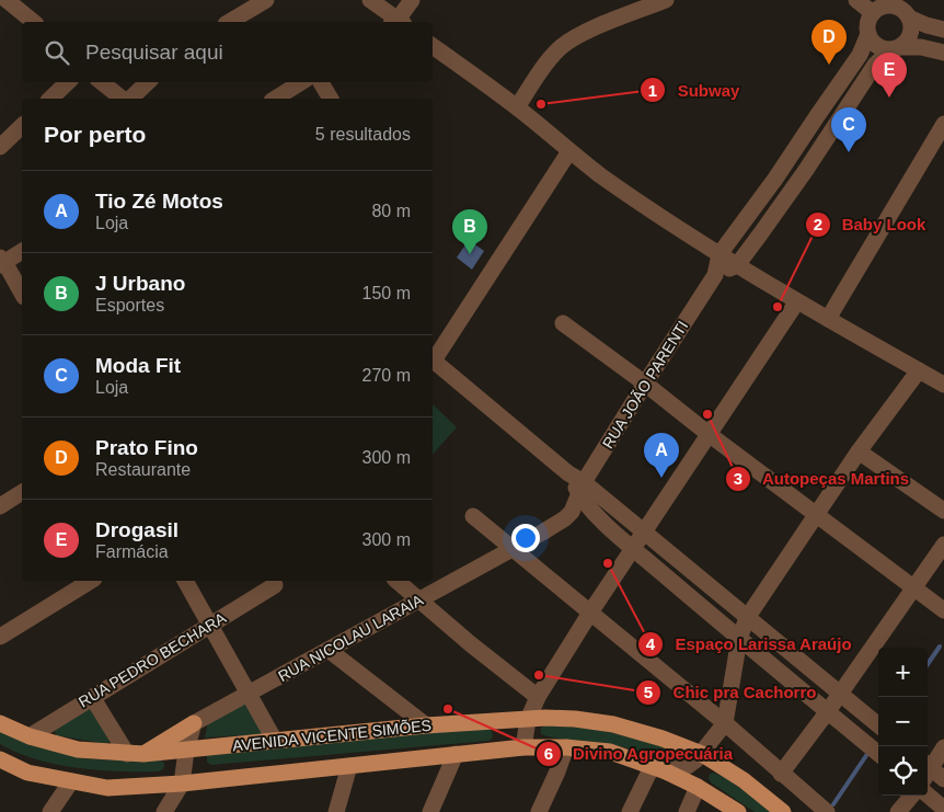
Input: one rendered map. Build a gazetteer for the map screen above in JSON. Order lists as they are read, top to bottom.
{
  "streets": {
    "main road": ["AVENIDA VICENTE SIMÕES"],
    "street": ["RUA JOÃO PARENTI", "RUA NICOLAU LARAIA", "RUA PEDRO BECHARA"]
  },
  "crossings": [
    ["RUA JOÃO PARENTI", "RUA NICOLAU LARAIA"],
    ["RUA PEDRO BECHARA", "AVENIDA VICENTE SIMÕES"]
  ],
  "places": [
    "Subway",
    "Baby Look",
    "Autopeças Martins",
    "Espaço Larissa Araújo",
    "Chic pra Cachorro",
    "Divino Agropecuária"
  ],
  "page": {
    "pins": [
      "D",
      "E",
      "C",
      "B",
      "A"
    ],
    "search": "Pesquisar aqui",
    "heading": ["Por perto", "5 resultados"],
    "list": [
      {
        "mark": "A",
        "name": "Tio Zé Motos",
        "note": "Loja",
        "value": "80 m"
      },
      {
        "mark": "B",
        "name": "J Urbano",
        "note": "Esportes",
        "value": "150 m"
      },
      {
        "mark": "C",
        "name": "Moda Fit",
        "note": "Loja",
        "value": "270 m"
      },
      {
        "mark": "D",
        "name": "Prato Fino",
        "note": "Restaurante",
        "value": "300 m"
      },
      {
        "mark": "E",
        "name": "Drogasil",
        "note": "Farmácia",
        "value": "300 m"
      }
    ],
    "map_buttons": ["+", "−"]
  }
}
